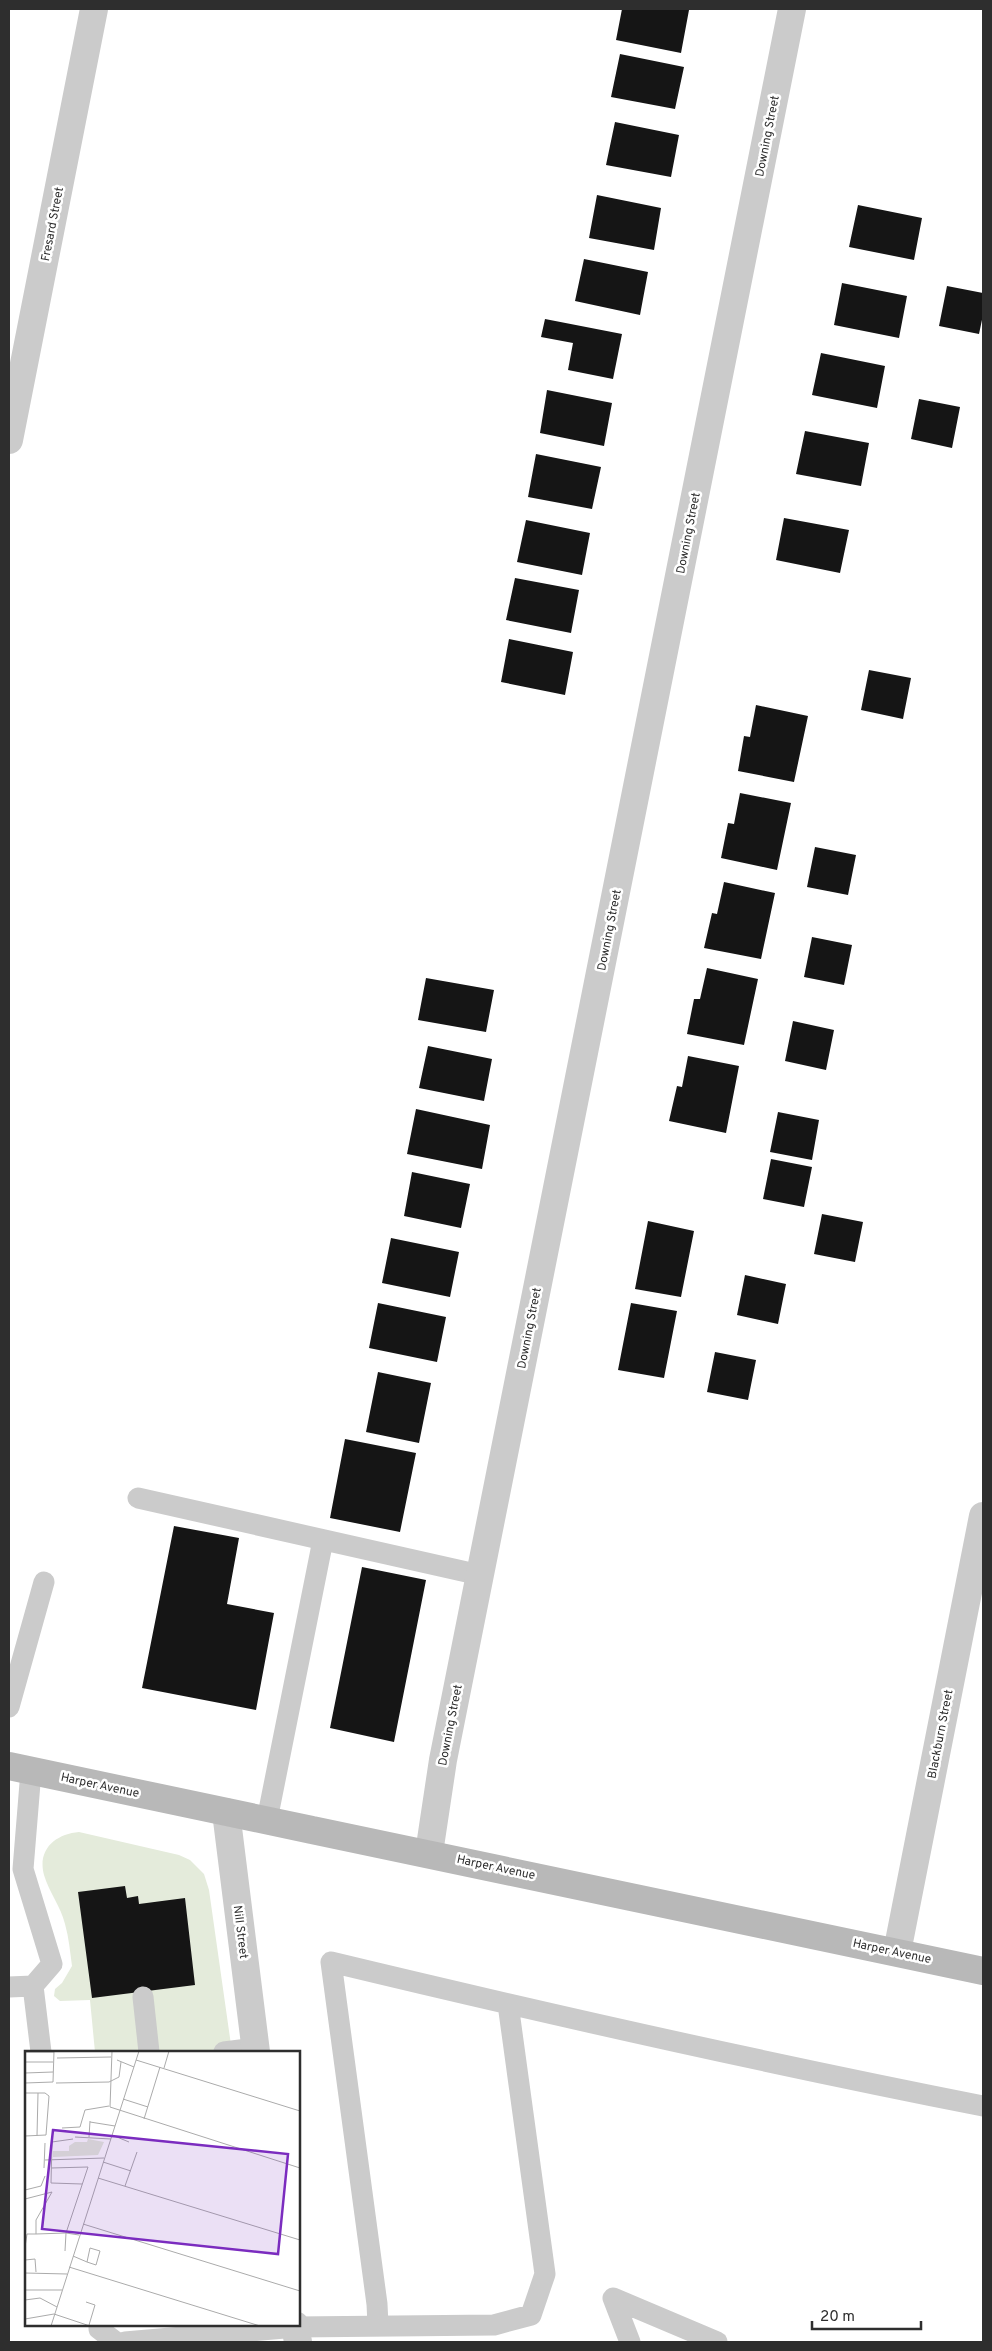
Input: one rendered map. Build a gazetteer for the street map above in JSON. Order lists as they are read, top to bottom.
{
  "streets": {
    "main road": ["Harper Avenue"],
    "street": [
      "Downing Street",
      "Fresard Street",
      "Blackburn Street",
      "Nill Street"
    ]
  },
  "crossings": [
    ["Downing Street", "Harper Avenue"],
    ["Blackburn Street", "Harper Avenue"],
    ["Harper Avenue", "Nill Street"]
  ],
  "scale_bar": "20 m"
}
